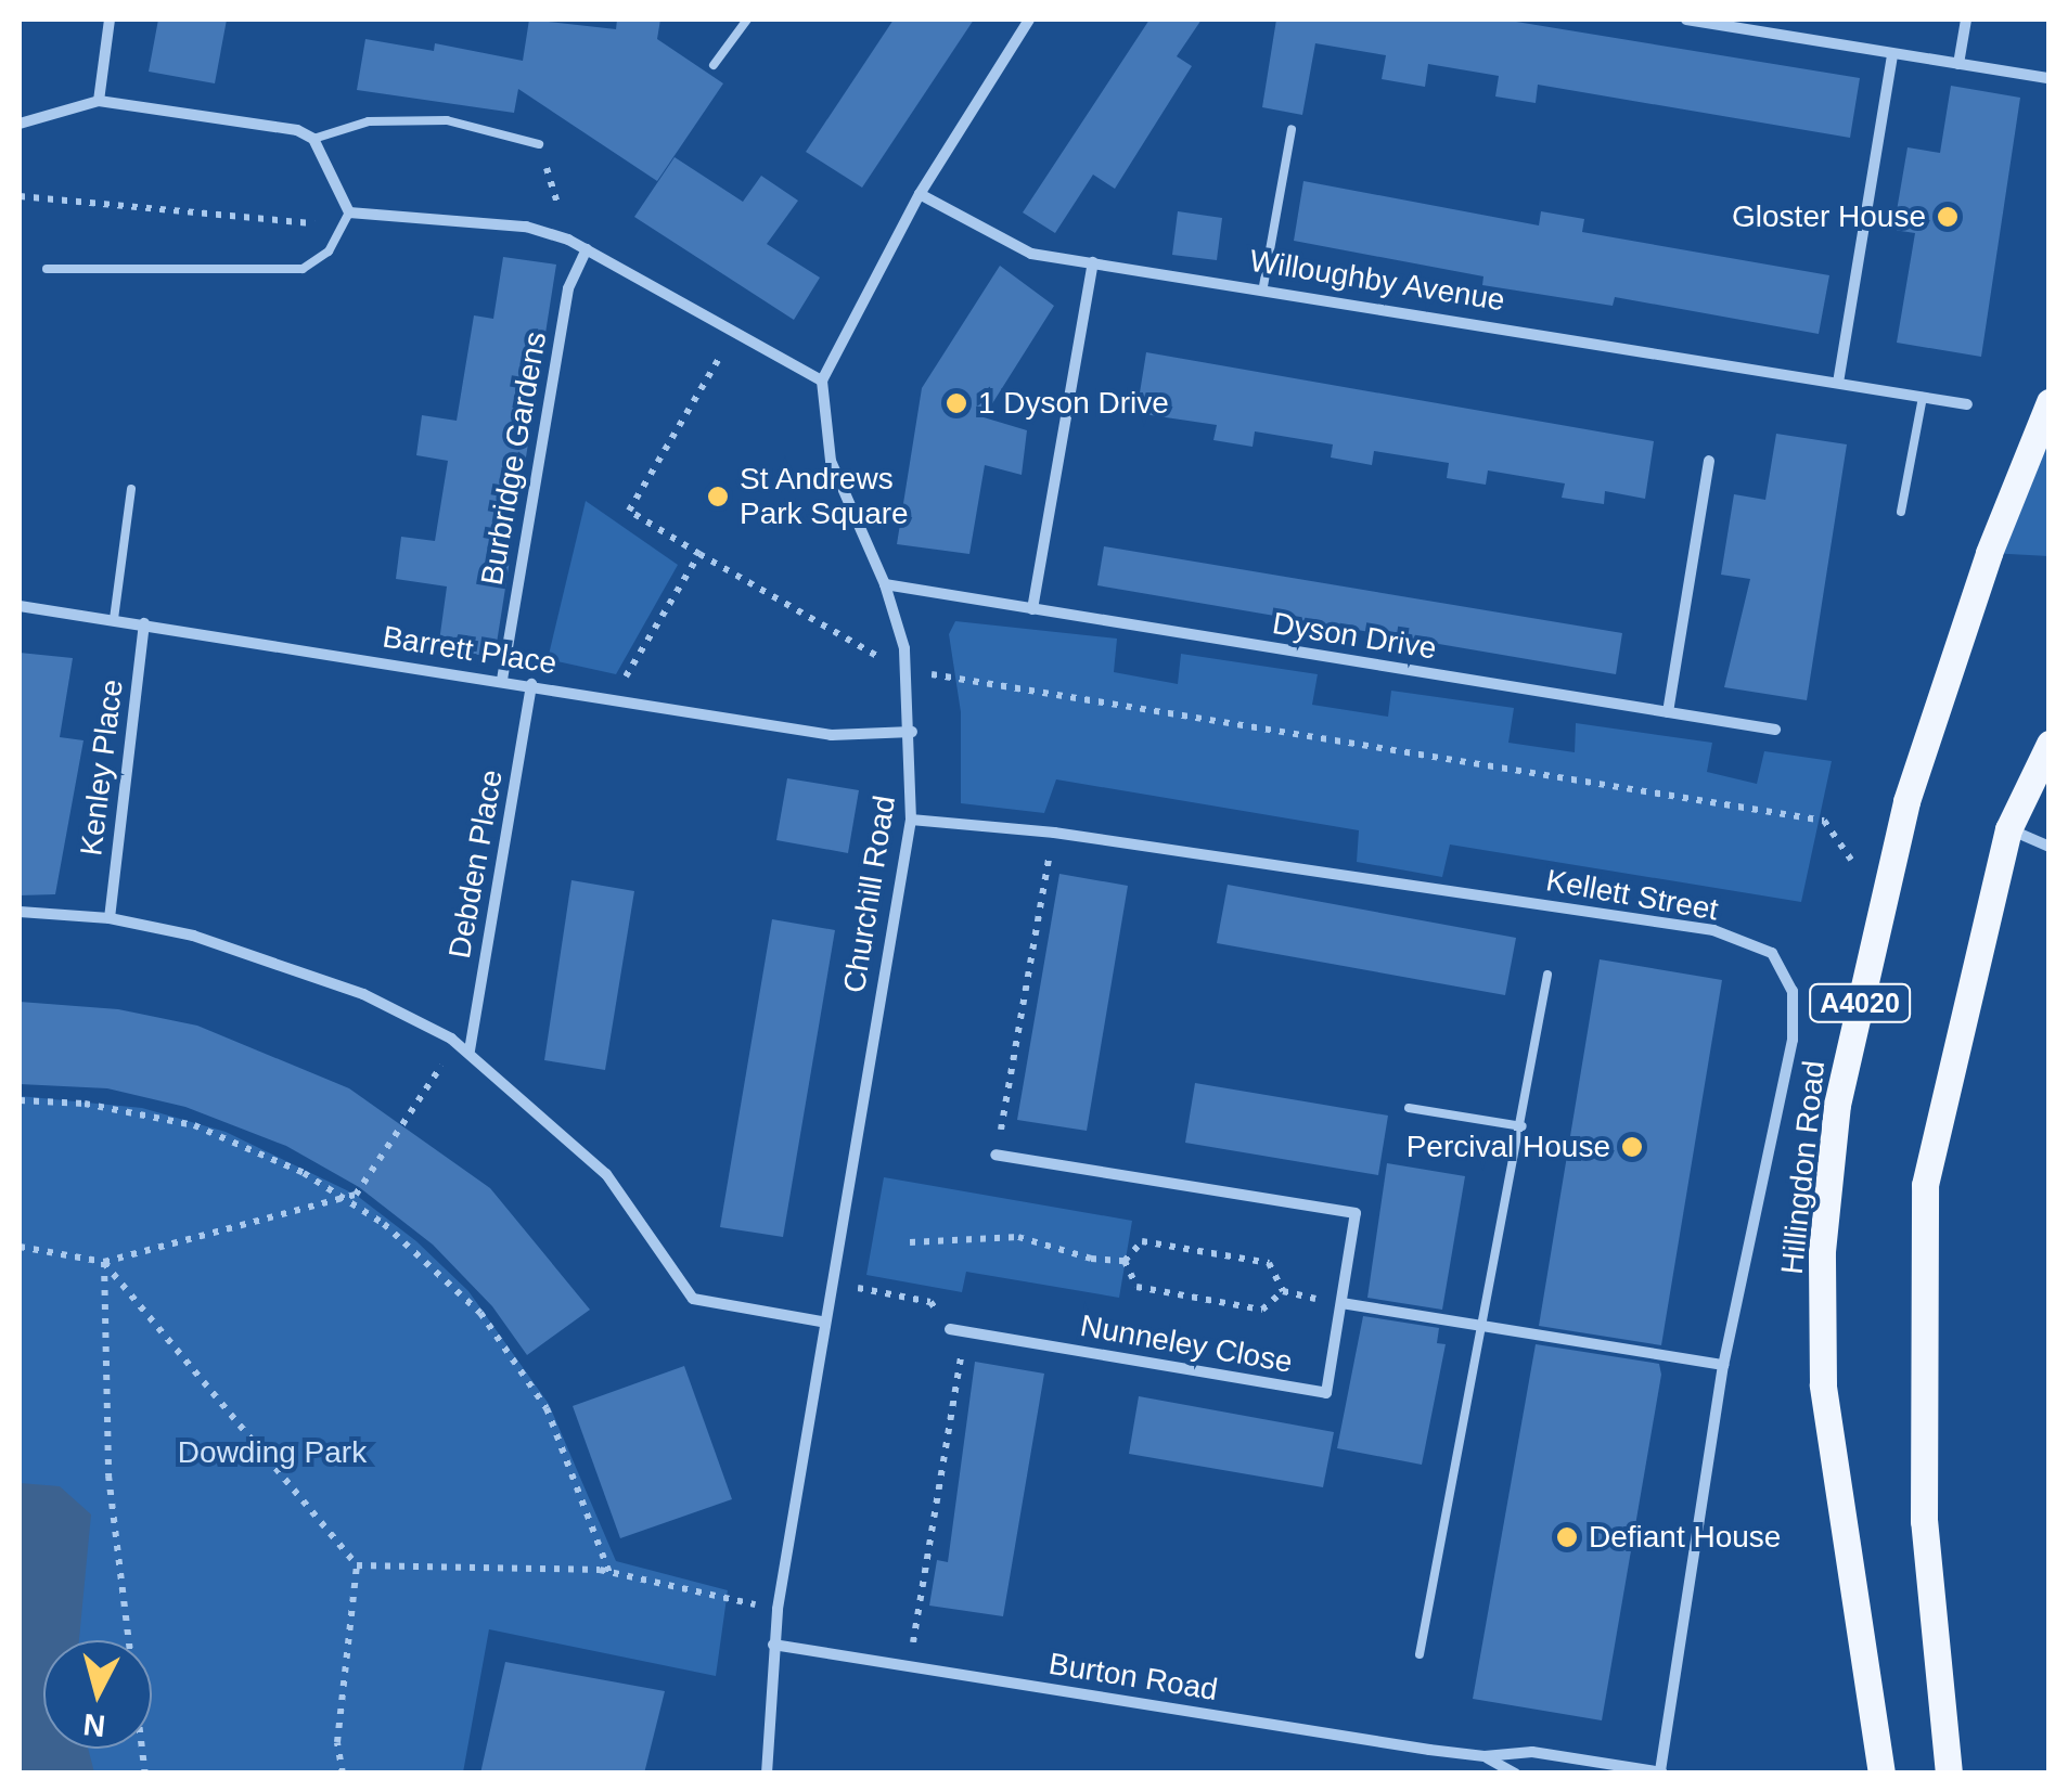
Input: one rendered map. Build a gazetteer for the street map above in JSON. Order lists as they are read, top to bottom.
{
  "streets": {
    "main road": ["A4020", "Hillingdon Road"],
    "street": [
      "Willoughby Avenue",
      "Burbridge Gardens",
      "Dyson Drive",
      "Barrett Place",
      "Kenley Place",
      "Debden Place",
      "Churchill Road",
      "Kellett Street",
      "Nunneley Close",
      "Burton Road"
    ]
  },
  "crossings": [
    ["Burbridge Gardens", "Barrett Place"],
    ["Dyson Drive", "Churchill Road"],
    ["Barrett Place", "Kenley Place"],
    ["Barrett Place", "Debden Place"],
    ["Barrett Place", "Churchill Road"],
    ["Churchill Road", "Kellett Street"],
    ["Churchill Road", "Burton Road"],
    ["Kellett Street", "Burton Road"]
  ],
  "parks": ["Dowding Park"],
  "places": [
    "Gloster House",
    "1 Dyson Drive",
    "St Andrews Park Square",
    "Percival House",
    "Defiant House"
  ],
  "north": "bottom"
}
